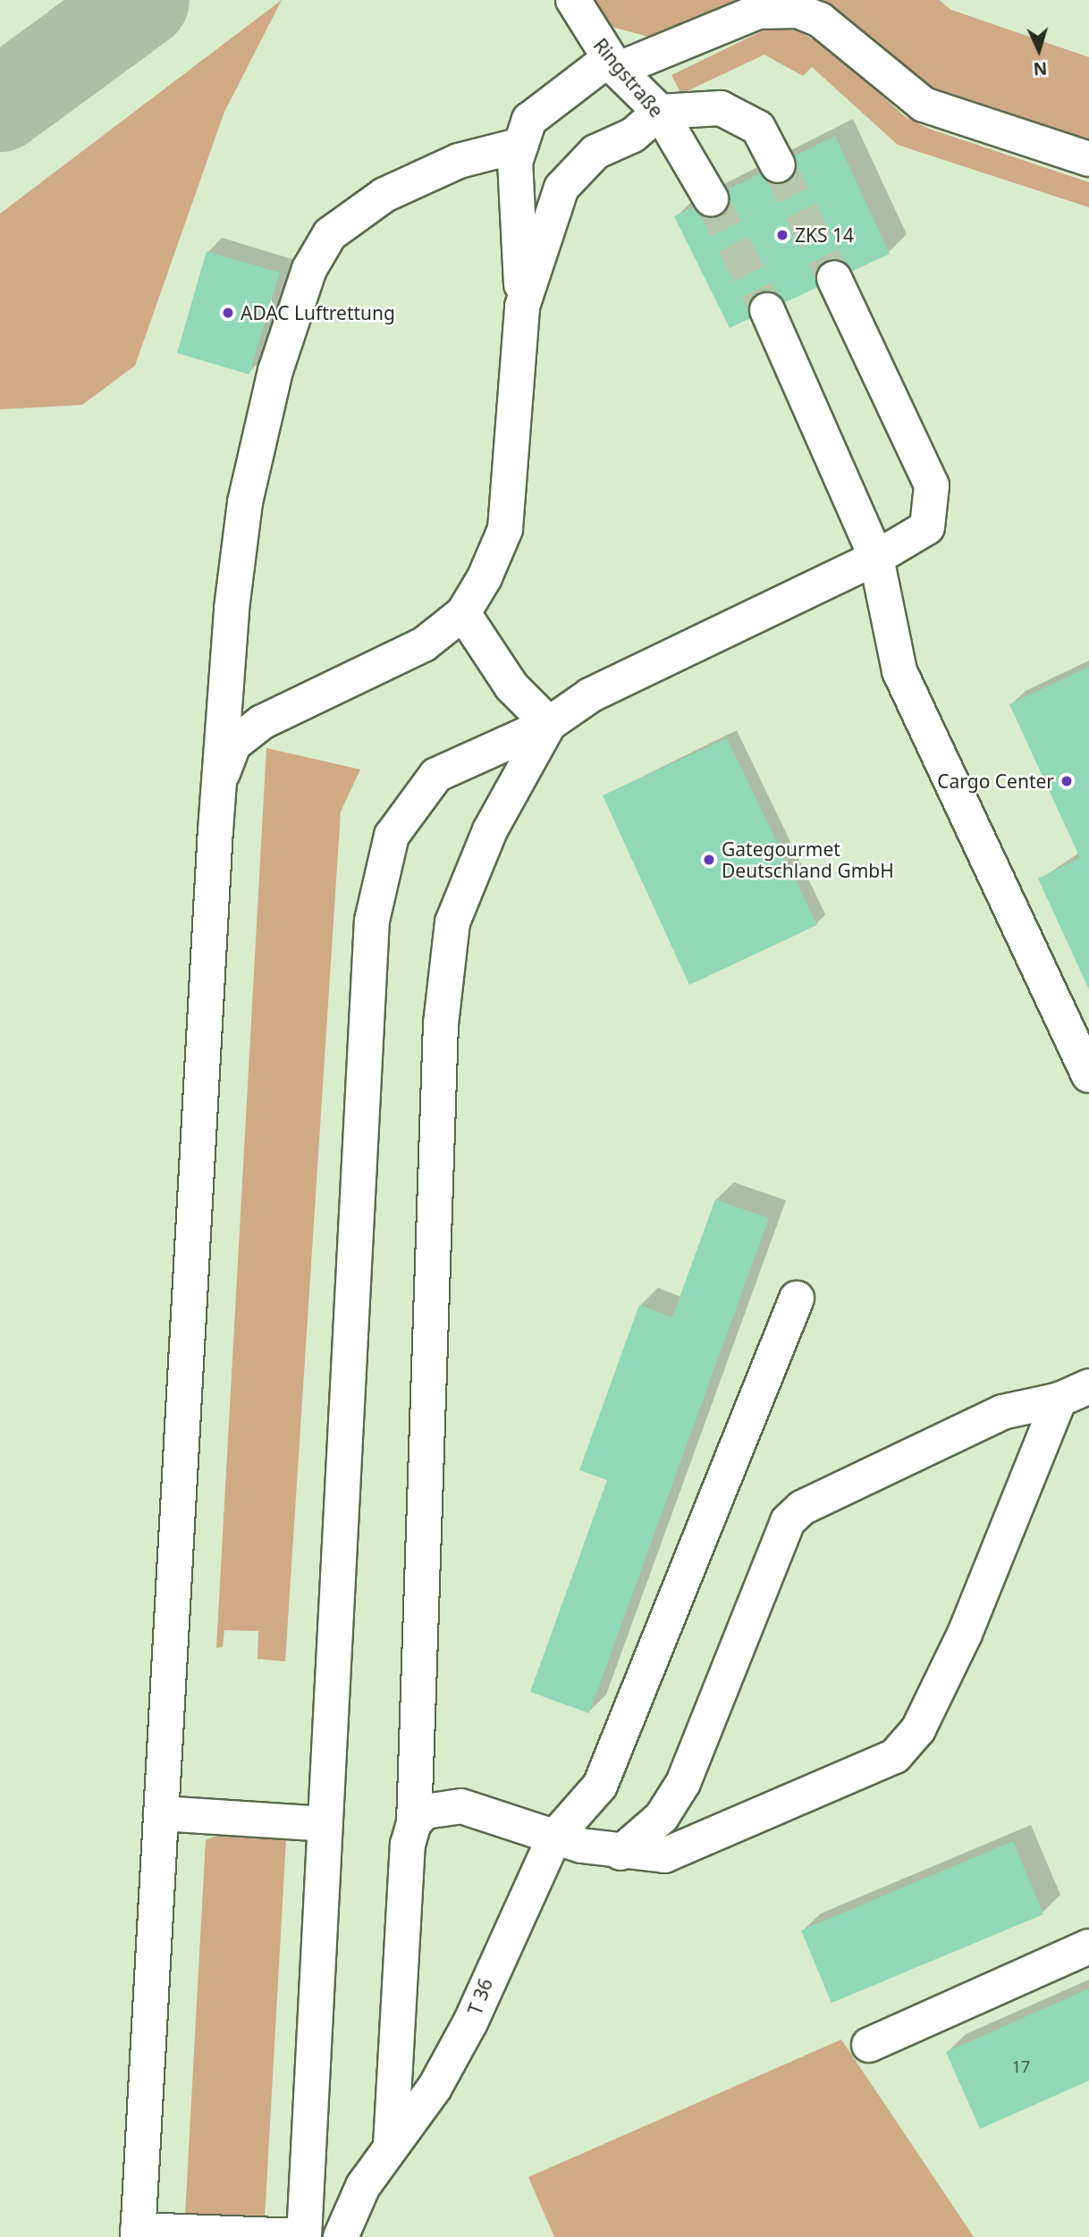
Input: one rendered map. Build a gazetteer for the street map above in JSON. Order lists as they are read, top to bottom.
{
  "streets": {
    "street": ["Ringstraße", "T 36"]
  },
  "places": [
    "ZKS 14",
    "ADAC Luftrettung",
    "Cargo Center",
    "Gategourmet Deutschland GmbH"
  ],
  "house_numbers": ["17"],
  "north": "bottom"
}
